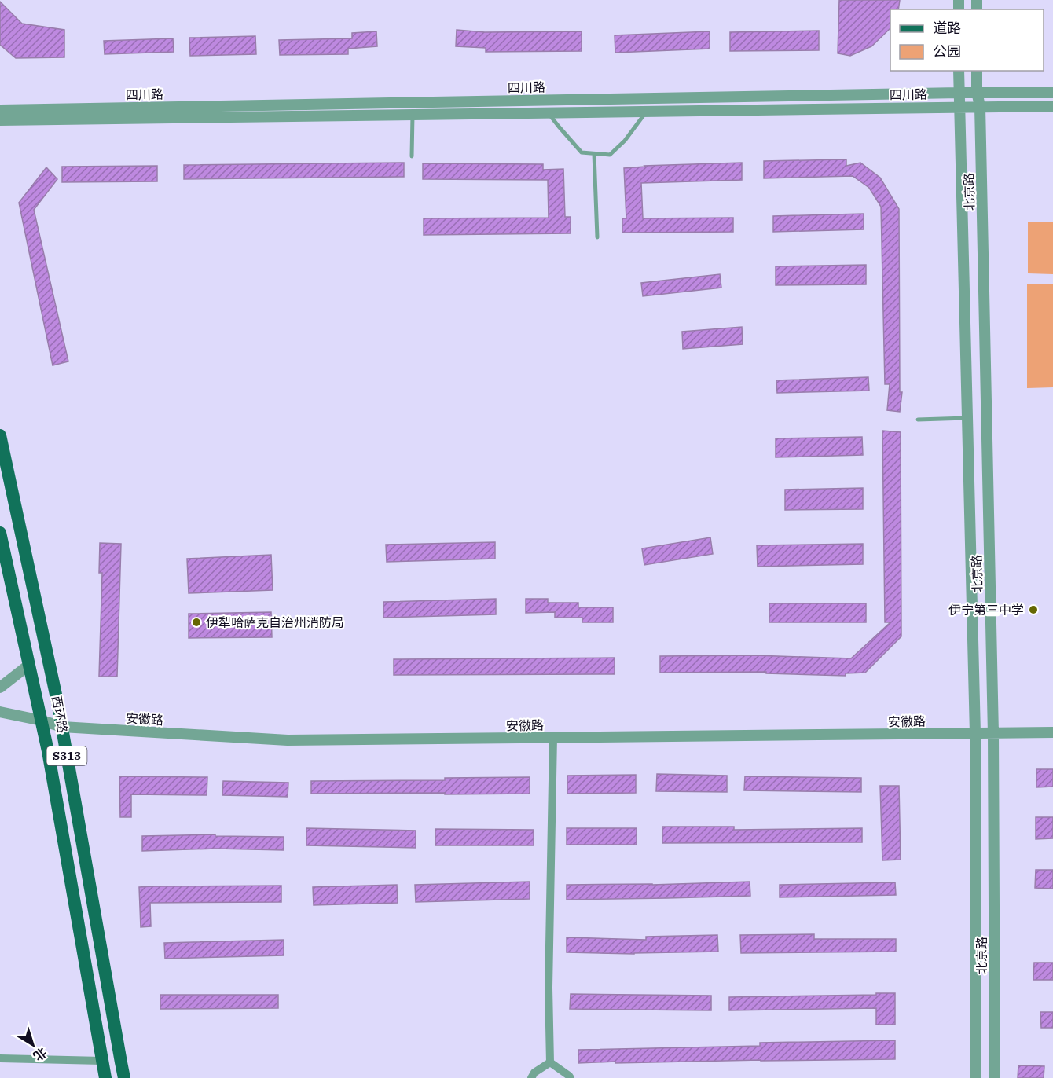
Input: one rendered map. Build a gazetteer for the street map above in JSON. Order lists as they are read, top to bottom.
{
  "streets": {
    "main road": ["西环路", "S313"],
    "street": ["四川路", "北京路", "安徽路"]
  },
  "crossings": [
    ["四川路", "北京路"],
    ["北京路", "安徽路"],
    ["西环路", "安徽路"]
  ],
  "places": ["伊宁第三中学", "伊犁哈萨克自治州消防局"],
  "legend": ["道路", "公园"],
  "north": "bottom right"
}
